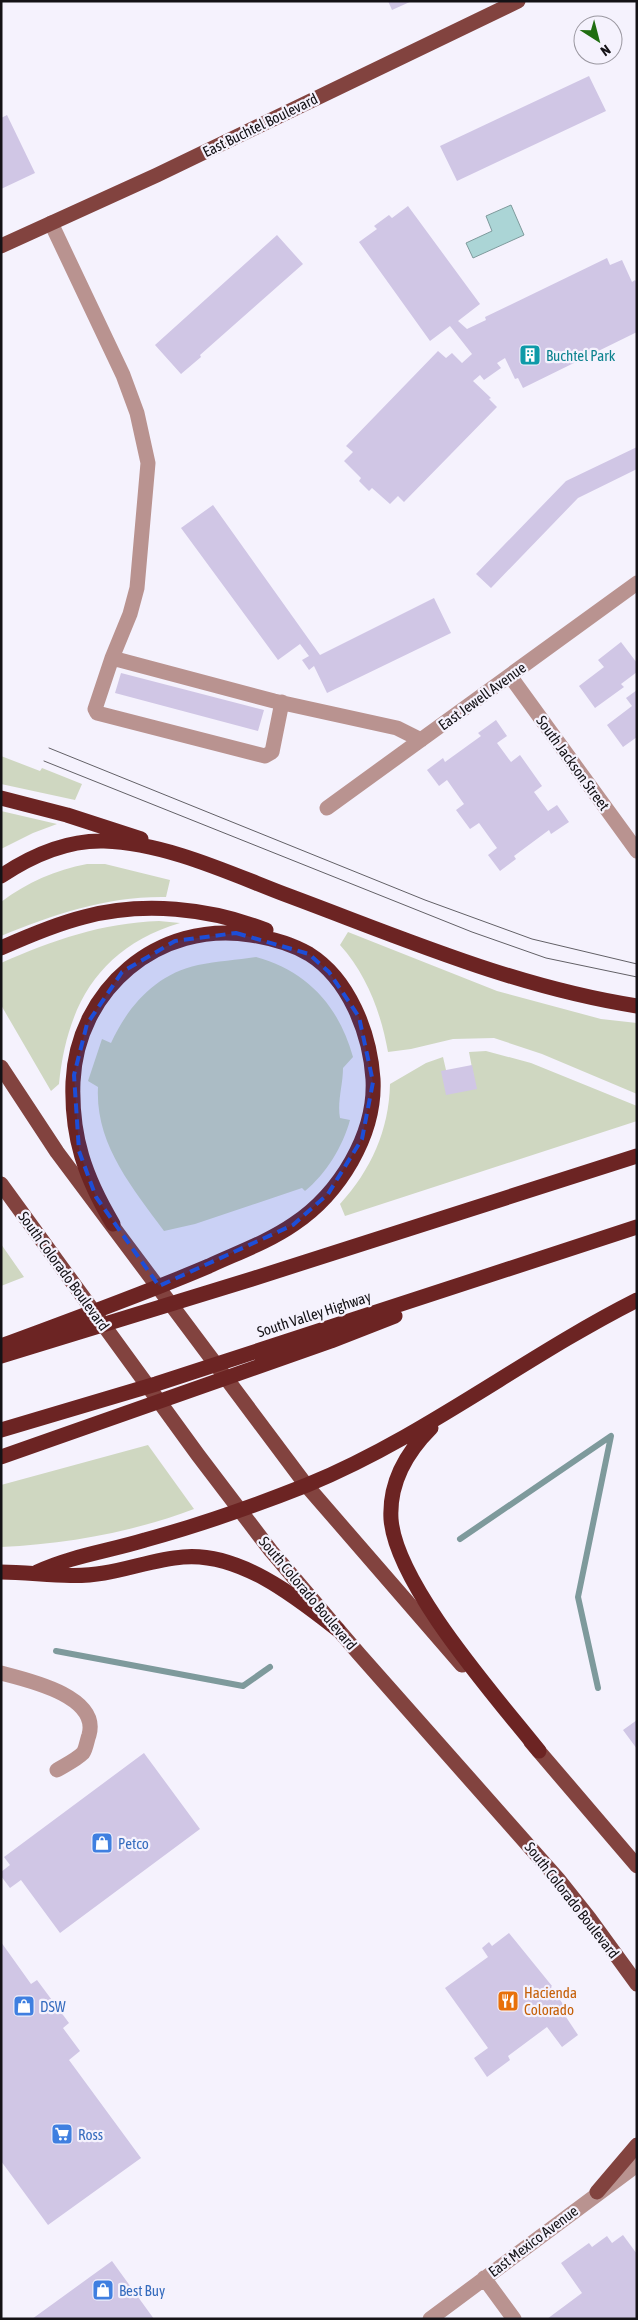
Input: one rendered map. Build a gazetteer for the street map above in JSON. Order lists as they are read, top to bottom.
{
  "streets": {
    "highway": ["South Valley Highway"],
    "main road": ["East Buchtel Boulevard", "South Colorado Boulevard"],
    "street": ["East Jewell Avenue", "South Jackson Street", "East Mexico Avenue"]
  },
  "crossings": [
    ["East Jewell Avenue", "South Jackson Street"]
  ],
  "places": {
    "building": ["Buchtel Park"],
    "shop": ["Petco", "DSW", "Best Buy"],
    "restaurant": ["Hacienda Colorado"],
    "supermarket": ["Ross"]
  },
  "north": "bottom right"
}
